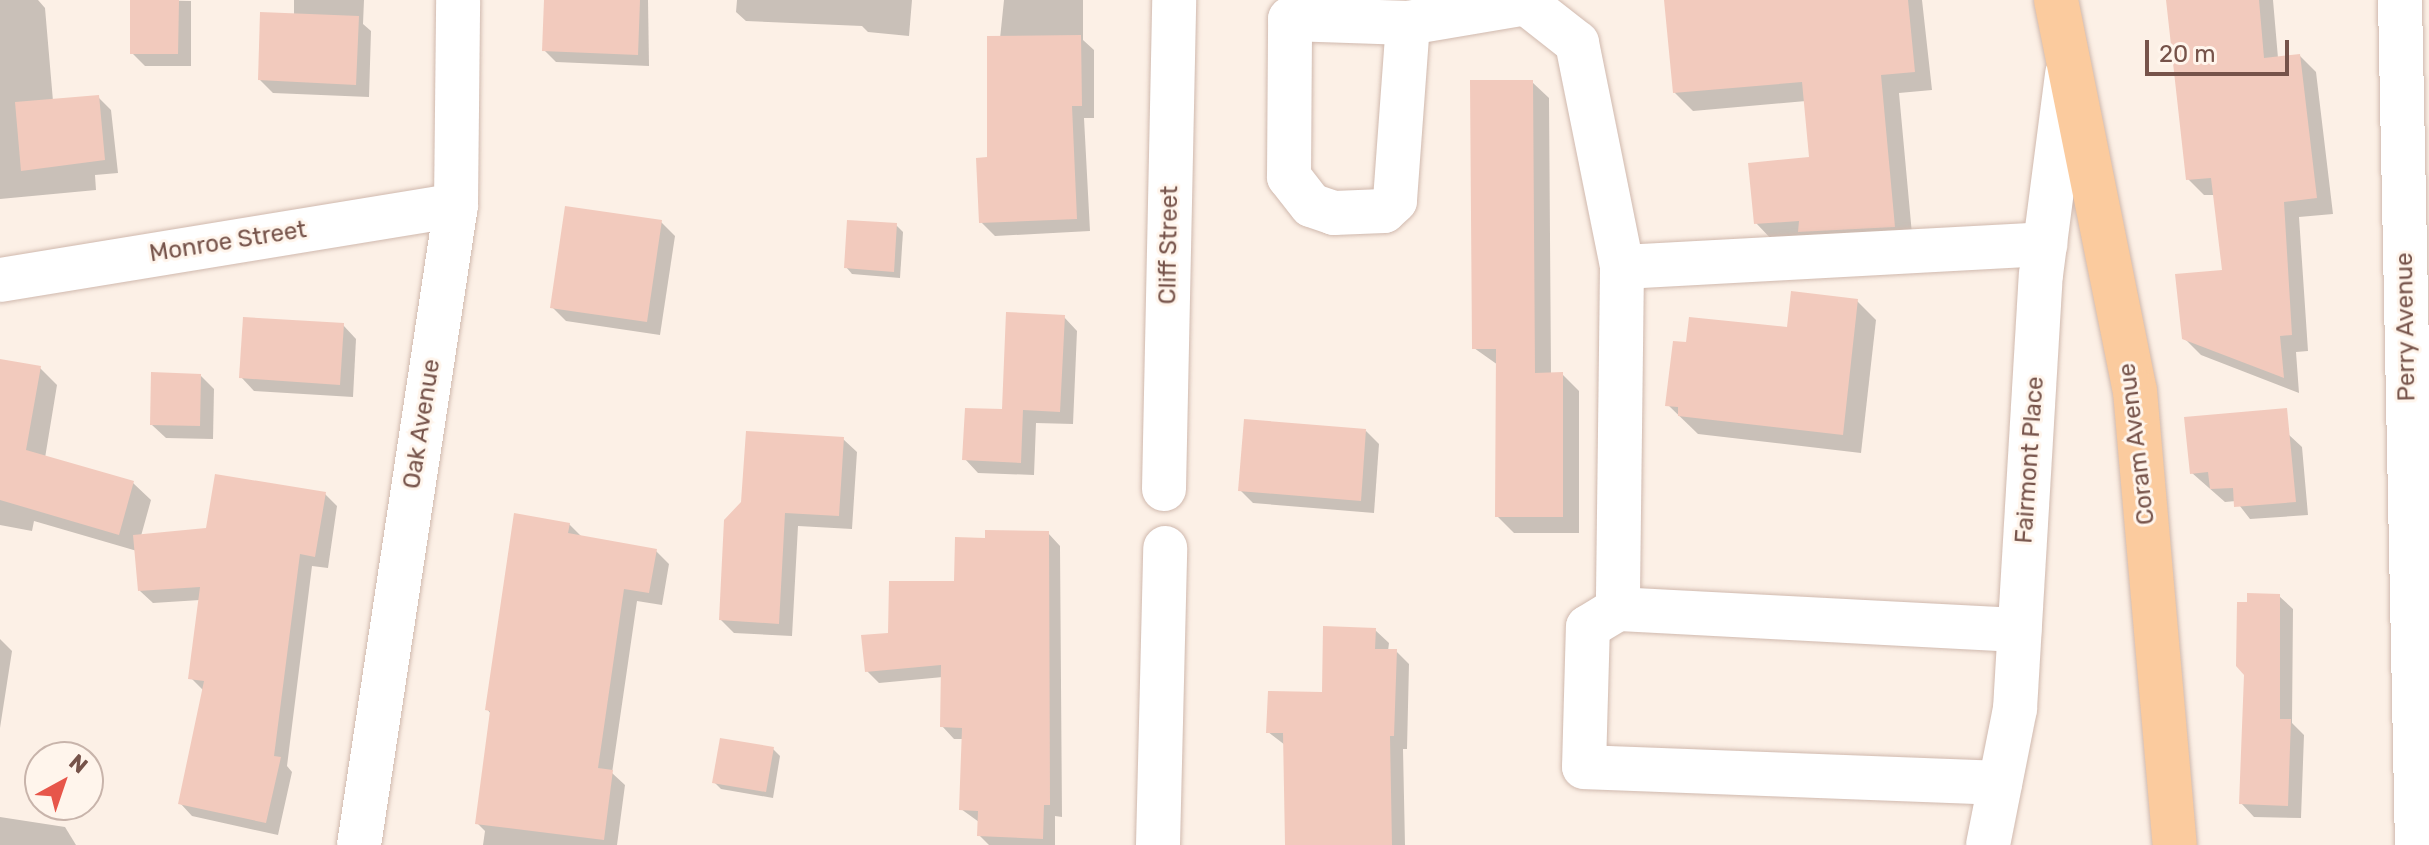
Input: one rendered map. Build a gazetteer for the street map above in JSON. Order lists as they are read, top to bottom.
{
  "streets": {
    "main road": ["Coram Avenue"],
    "street": [
      "Monroe Street",
      "Cliff Street",
      "Perry Avenue",
      "Oak Avenue",
      "Fairmont Place"
    ]
  },
  "crossings": [
    ["Monroe Street", "Oak Avenue"],
    ["Coram Avenue", "Fairmont Place"]
  ],
  "scale_bar": "20 m",
  "north": "top right"
}
